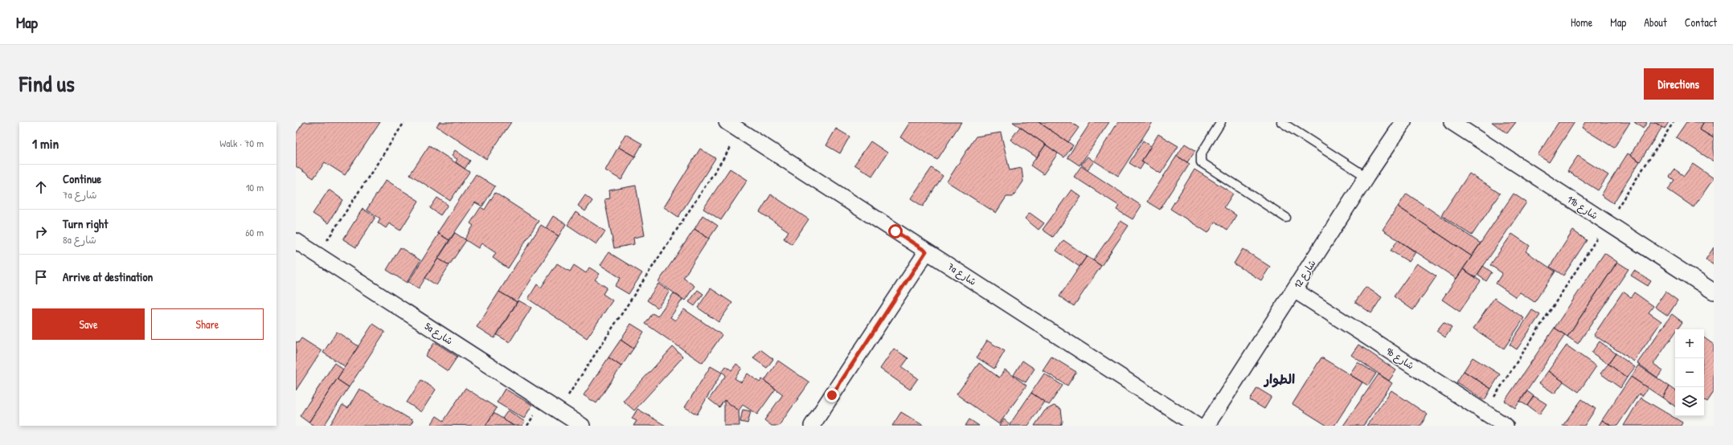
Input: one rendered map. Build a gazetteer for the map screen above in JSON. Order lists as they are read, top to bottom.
{
  "streets": {
    "street": [
      "11b شارع",
      "7a شارع",
      "شارع 12",
      "5a شارع",
      "9b شارع"
    ]
  },
  "crossings": [
    ["شارع 12", "9b شارع"]
  ],
  "districts": ["الطوار"],
  "page": {
    "header": "Map",
    "nav": [
      "Home",
      "Map",
      "About",
      "Contact"
    ],
    "title": "Find us",
    "buttons": [
      "Directions",
      ["Save", "Share"]
    ],
    "heading": ["1 min", "Walk · 70 m"],
    "list": [
      ["Continue", "7a شارع", "10 m"],
      ["Turn right", "8a شارع", "60 m"],
      "Arrive at destination"
    ],
    "map_buttons": ["+", "−"]
  }
}
